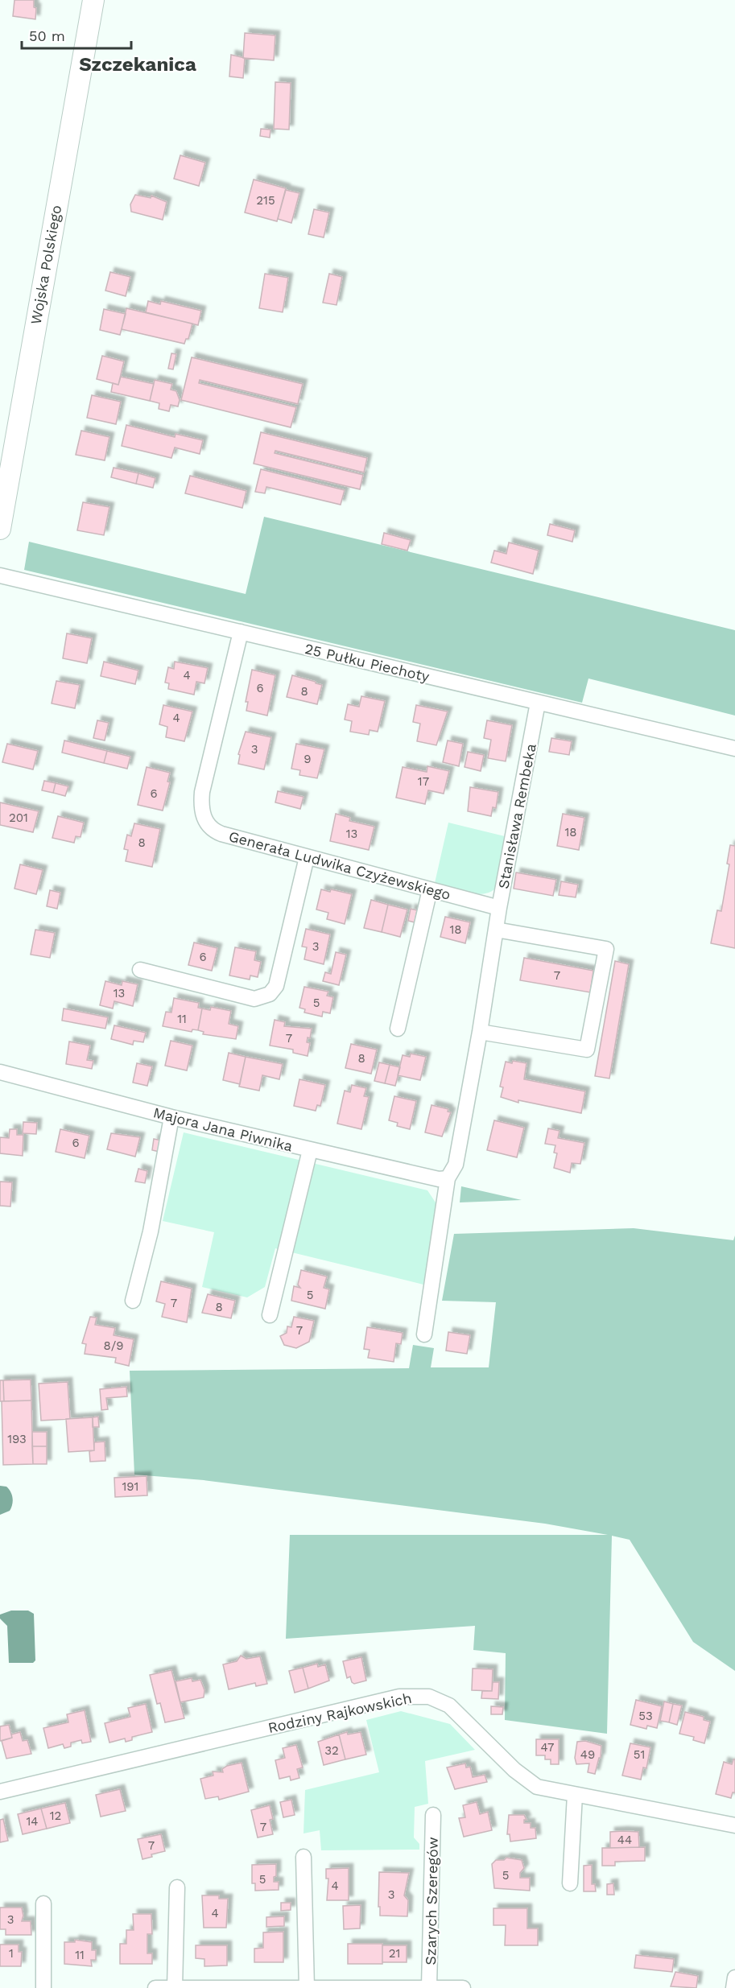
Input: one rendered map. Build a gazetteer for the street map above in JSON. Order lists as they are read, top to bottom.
{
  "streets": {
    "main road": ["Wojska Polskiego"],
    "street": [
      "25 Pułku Piechoty",
      "Stanisława Rembeka",
      "Generała Ludwika Czyżewskiego",
      "Majora Jana Piwnika",
      "Rodziny Rajkowskich",
      "Szarych Szeregów"
    ]
  },
  "crossings": [
    ["25 Pułku Piechoty", "Stanisława Rembeka"],
    ["25 Pułku Piechoty", "Generała Ludwika Czyżewskiego"],
    ["Stanisława Rembeka", "Generała Ludwika Czyżewskiego"],
    ["Stanisława Rembeka", "Majora Jana Piwnika"]
  ],
  "districts": ["Szczekanica"],
  "house_numbers": [
    "215",
    "4",
    "6",
    "8",
    "4",
    "3",
    "9",
    "17",
    "6",
    "201",
    "18",
    "13",
    "8",
    "18",
    "3",
    "6",
    "7",
    "13",
    "5",
    "11",
    "7",
    "8",
    "6",
    "5",
    "7",
    "8",
    "7",
    "8/9",
    "193",
    "191",
    "53",
    "47",
    "32",
    "49",
    "51",
    "12",
    "14",
    "7",
    "44",
    "7",
    "5",
    "5",
    "4",
    "3",
    "4",
    "3",
    "1",
    "21",
    "11"
  ],
  "scale_bar": "50 m"
}
